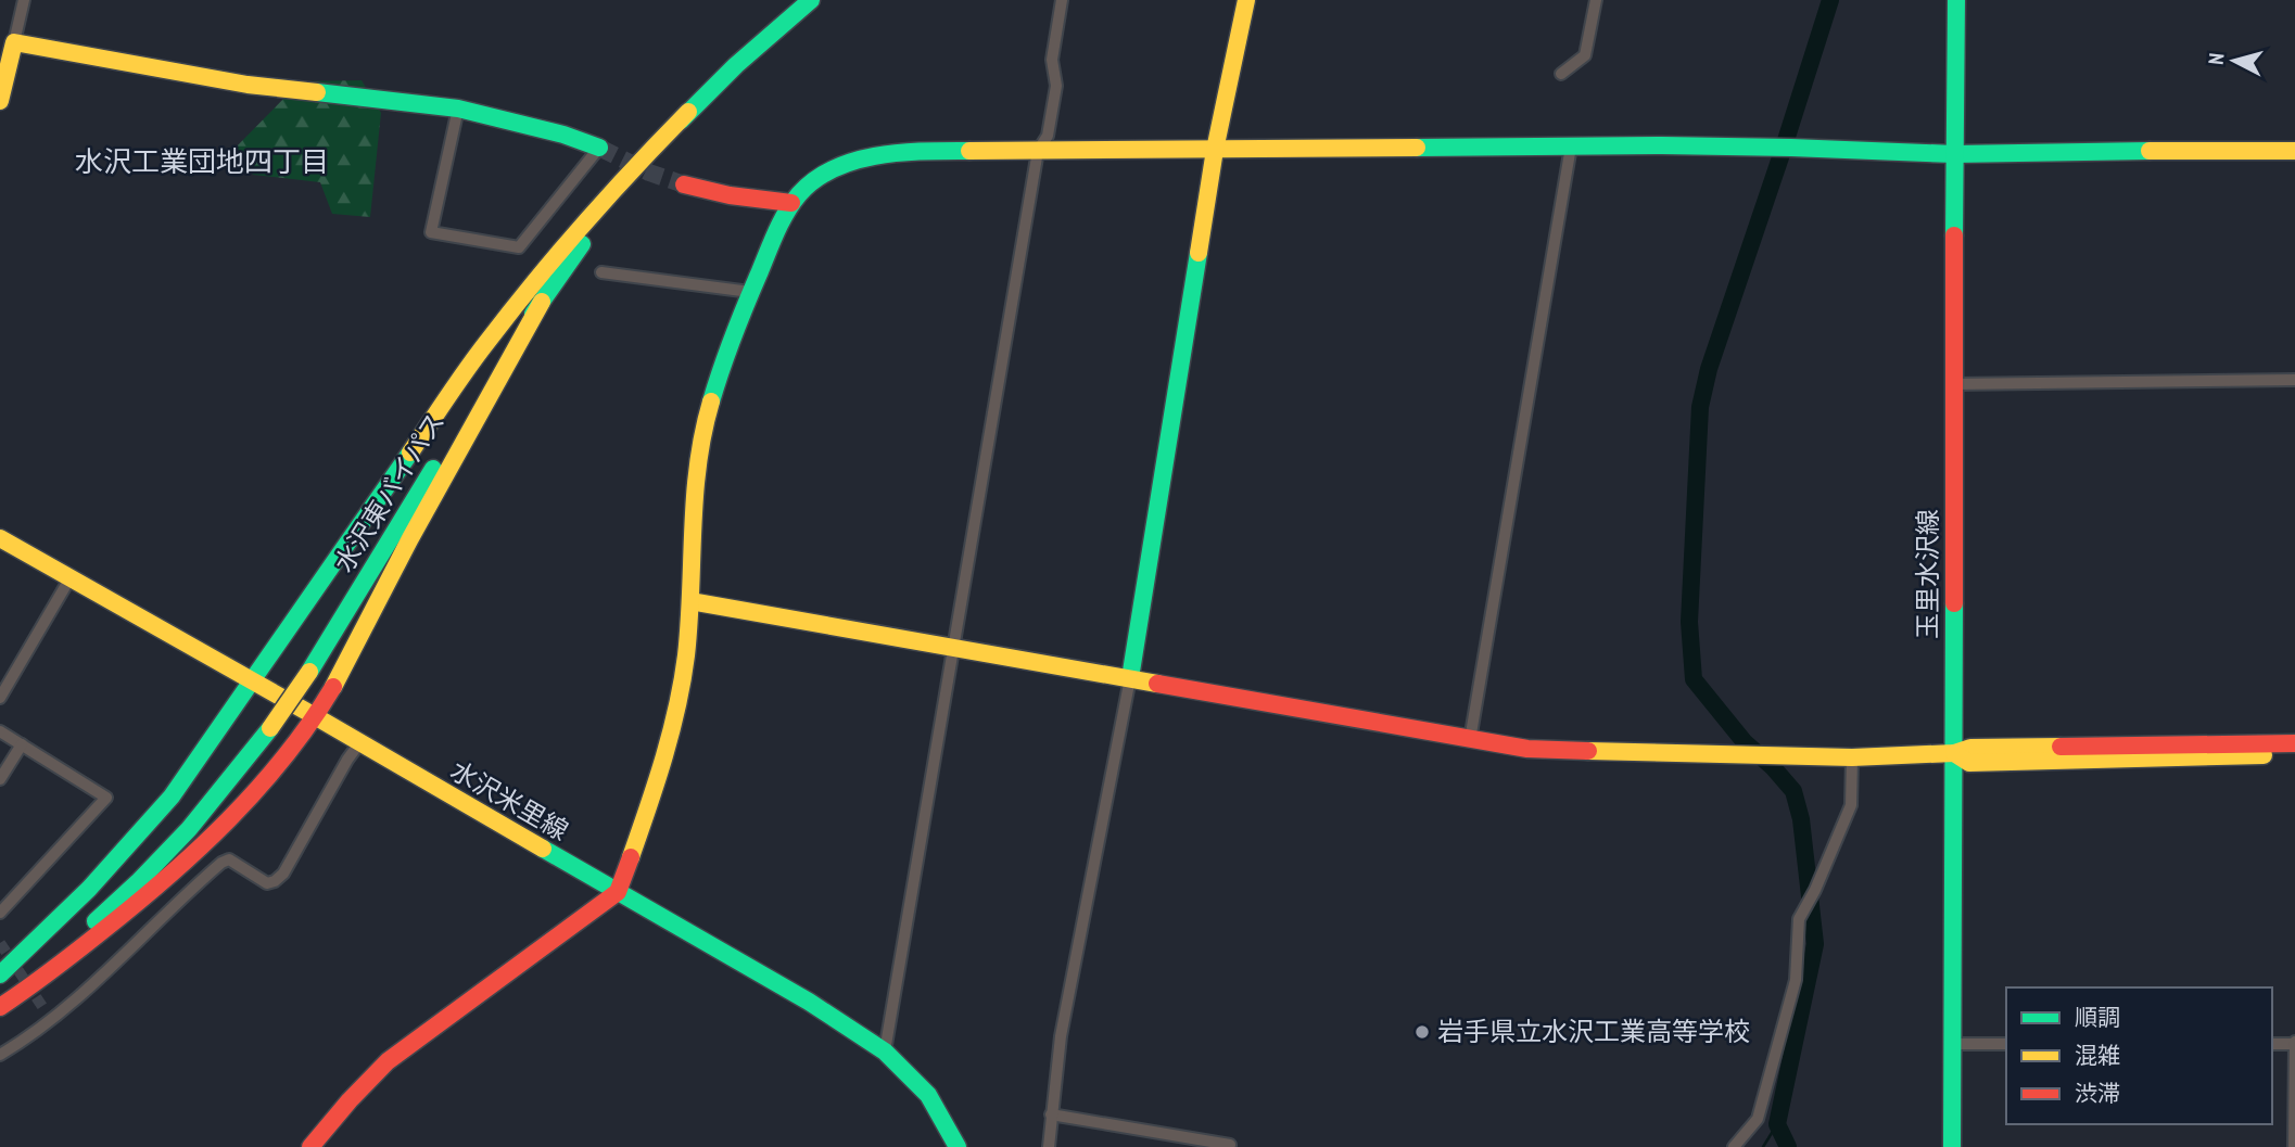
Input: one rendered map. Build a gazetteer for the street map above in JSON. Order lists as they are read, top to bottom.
{
  "streets": {
    "main road": ["水沢東バイパス", "玉里水沢線", "水沢米里線"]
  },
  "districts": ["水沢工業団地四丁目"],
  "places": ["岩手県立水沢工業高等学校"],
  "legend": ["順調", "混雑", "渋滞"],
  "north": "left"
}
